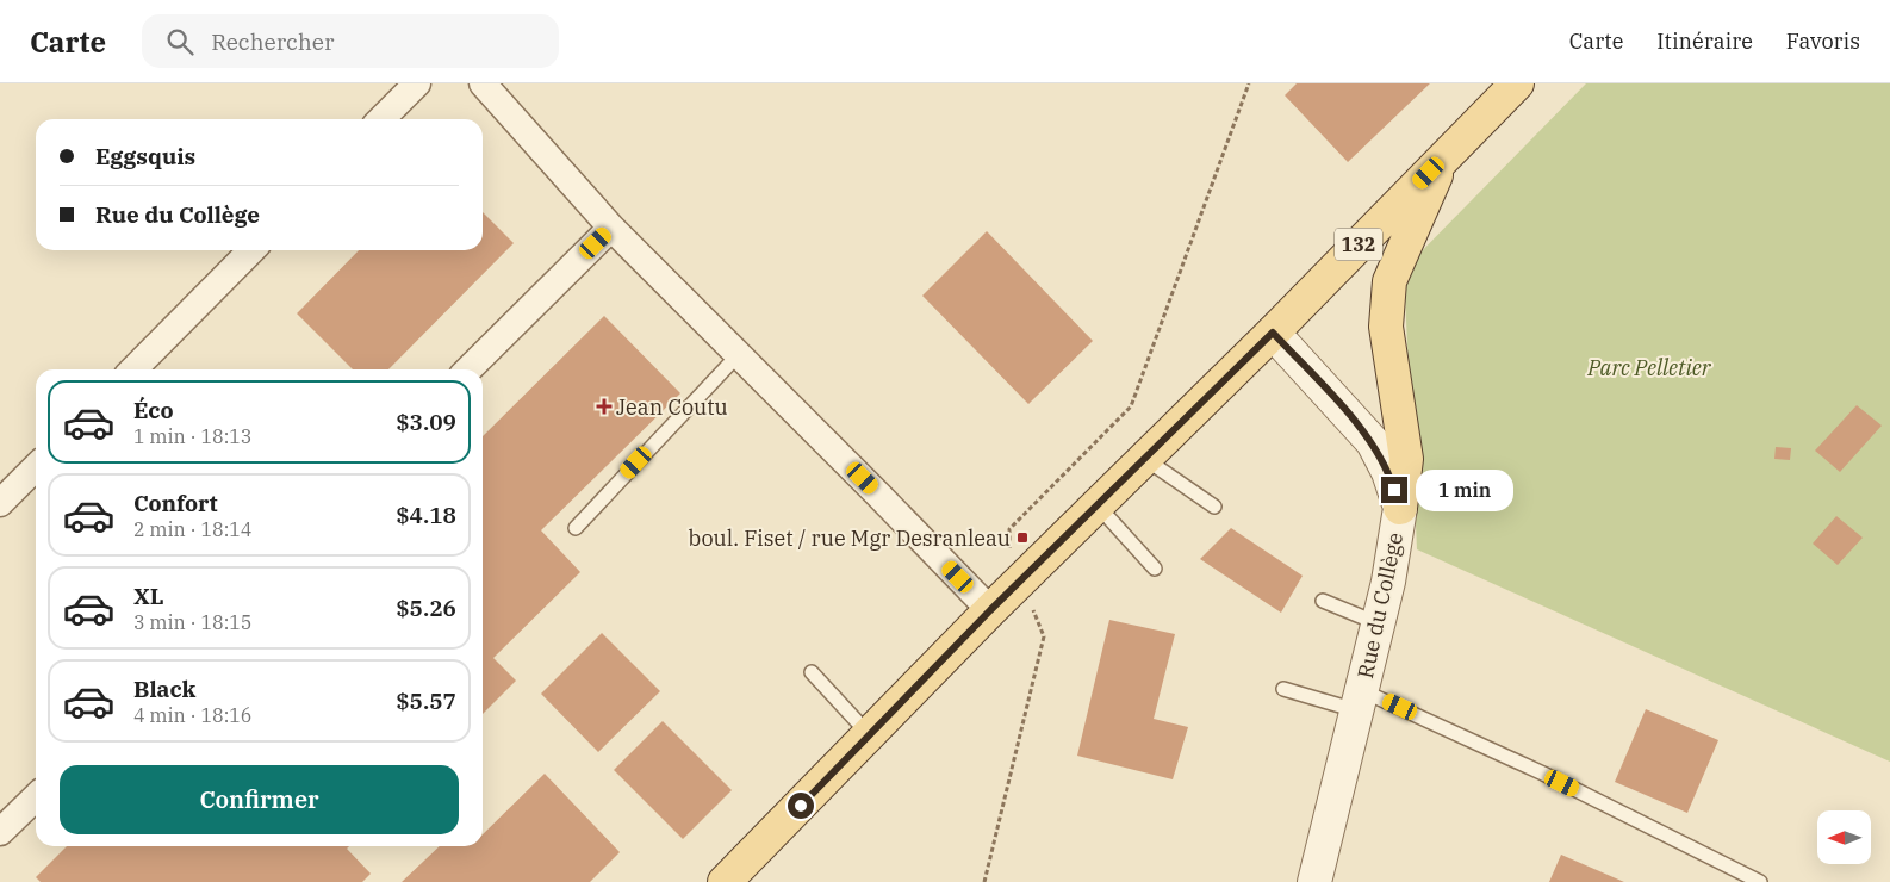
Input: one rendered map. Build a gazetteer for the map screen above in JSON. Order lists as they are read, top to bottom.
{
  "streets": {
    "main road": ["132"],
    "street": ["Rue du Collège"]
  },
  "crossings": [
    ["132", "Rue du Collège"]
  ],
  "parks": ["Parc Pelletier"],
  "places": {
    "health": ["Jean Coutu"],
    "transit": ["boul. Fiset / rue Mgr Desranleau"]
  },
  "north": "left",
  "page": {
    "header": "Carte",
    "search": "Rechercher",
    "nav": ["Carte", "Itinéraire", "Favoris"],
    "banner": ["Eggsquis", "Rue du Collège"],
    "list": [
      {
        "name": "Éco",
        "note": "1 min · 18:13",
        "value": "$3.09"
      },
      {
        "name": "Confort",
        "note": "2 min · 18:14",
        "value": "$4.18"
      },
      {
        "name": "XL",
        "note": "3 min · 18:15",
        "value": "$5.26"
      },
      {
        "name": "Black",
        "note": "4 min · 18:16",
        "value": "$5.57"
      }
    ],
    "bubble": "1 min",
    "buttons": "Confirmer"
  }
}
